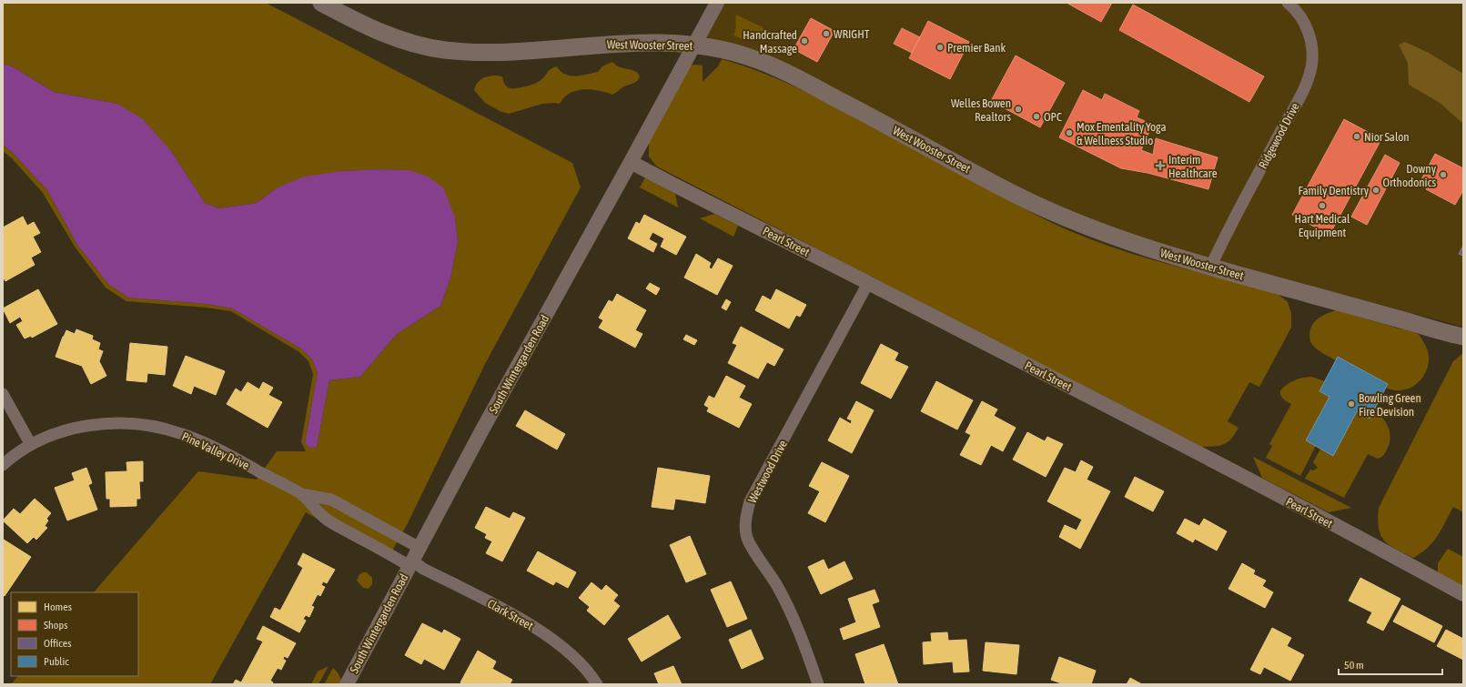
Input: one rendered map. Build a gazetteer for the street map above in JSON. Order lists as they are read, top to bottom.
{
  "streets": {
    "main road": ["West Wooster Street"],
    "street": [
      "Ridgewood Drive",
      "Pearl Street",
      "South Wintergarden Road",
      "Pine Valley Drive",
      "Westwood Drive",
      "Clark Street"
    ]
  },
  "crossings": [
    ["West Wooster Street", "Ridgewood Drive"],
    ["West Wooster Street", "South Wintergarden Road"],
    ["Pearl Street", "South Wintergarden Road"],
    ["Pearl Street", "Westwood Drive"],
    ["South Wintergarden Road", "Pine Valley Drive"],
    ["South Wintergarden Road", "Clark Street"],
    ["Pine Valley Drive", "Clark Street"]
  ],
  "places": {
    "other": [
      "WRIGHT",
      "Handcrafted Massage",
      "Premier Bank",
      "Welles Bowen Realtors",
      "OPC",
      "Mox Ementality Yoga & Wellness Studio",
      "Nior Salon",
      "Downy Orthodonics",
      "Family Dentistry",
      "Hart Medical Equipment",
      "Bowling Green Fire Devision"
    ],
    "health": ["Interim Healthcare"]
  },
  "legend": [
    "Homes",
    "Shops",
    "Offices",
    "Public"
  ],
  "scale_bar": "50 m"
}
